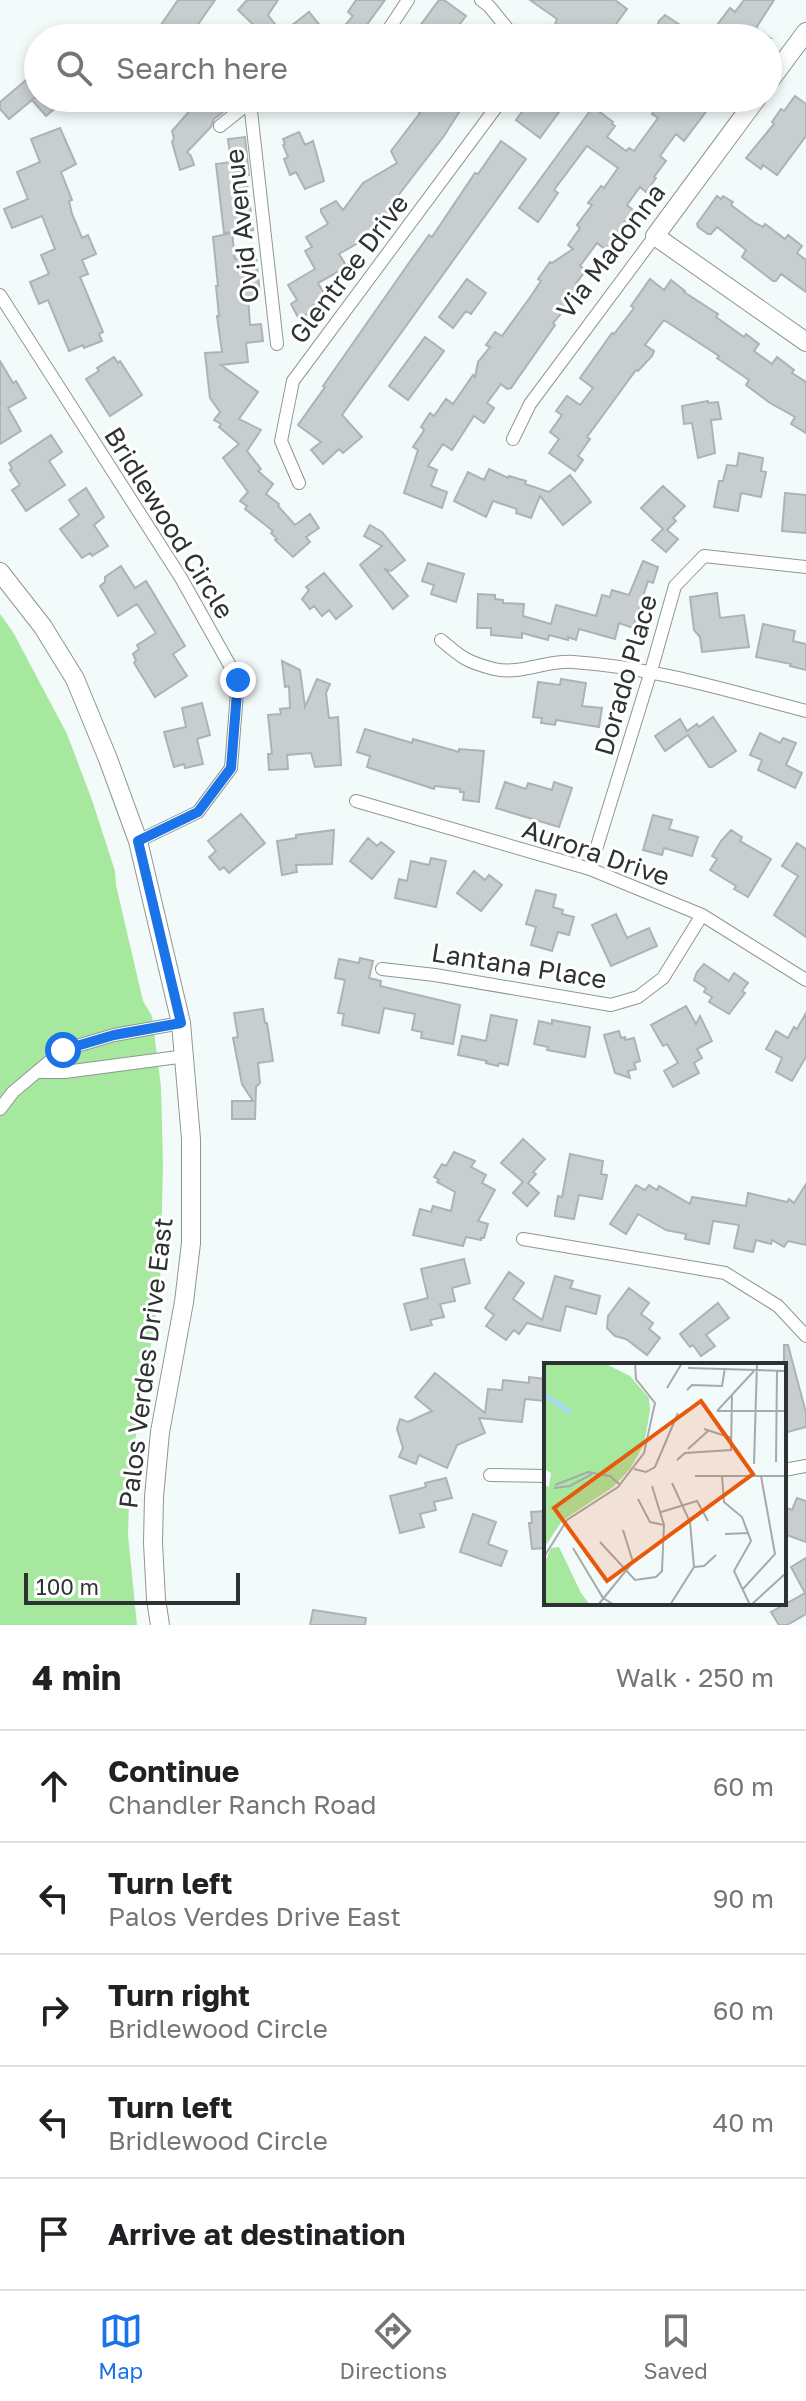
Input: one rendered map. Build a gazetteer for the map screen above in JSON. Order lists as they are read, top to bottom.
{
  "streets": {
    "main road": ["Via Madonna", "Palos Verdes Drive East"],
    "street": [
      "Ovid Avenue",
      "Glentree Drive",
      "Bridlewood Circle",
      "Dorado Place",
      "Aurora Drive",
      "Lantana Place"
    ]
  },
  "crossings": [
    ["Bridlewood Circle", "Palos Verdes Drive East"],
    ["Dorado Place", "Aurora Drive"],
    ["Aurora Drive", "Lantana Place"]
  ],
  "scale_bar": "100 m",
  "page": {
    "search": "Search here",
    "scale": "100 m",
    "heading": ["4 min", "Walk · 250 m"],
    "list": [
      ["Continue", "Chandler Ranch Road", "60 m"],
      ["Turn left", "Palos Verdes Drive East", "90 m"],
      ["Turn right", "Bridlewood Circle", "60 m"],
      ["Turn left", "Bridlewood Circle", "40 m"],
      "Arrive at destination"
    ],
    "nav": ["Map", "Directions", "Saved"]
  }
}
